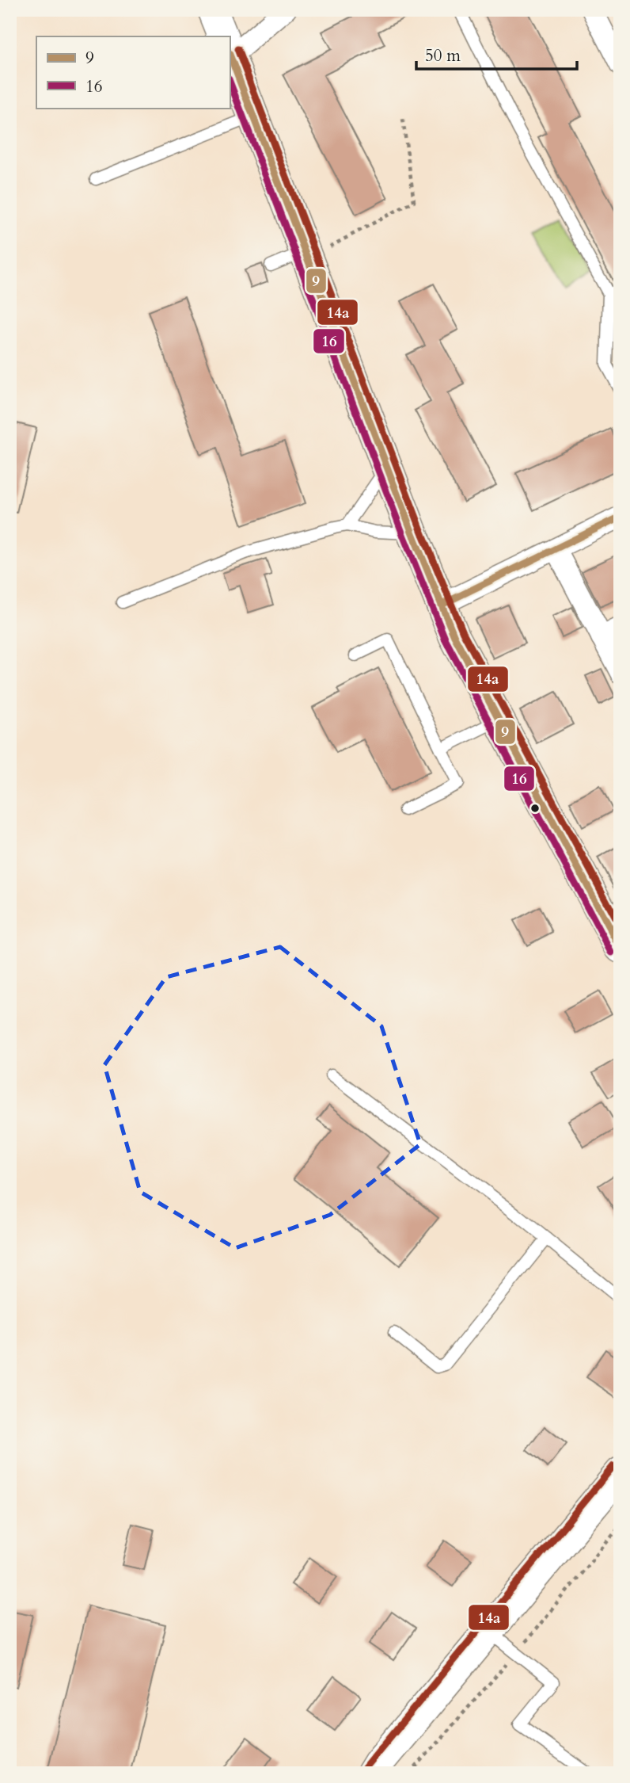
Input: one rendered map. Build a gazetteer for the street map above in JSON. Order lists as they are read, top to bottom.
{
  "lines": ["transit line 14a", "transit line 9", "transit line 16"],
  "legend": ["9", "16"],
  "scale_bar": "50 m"
}
